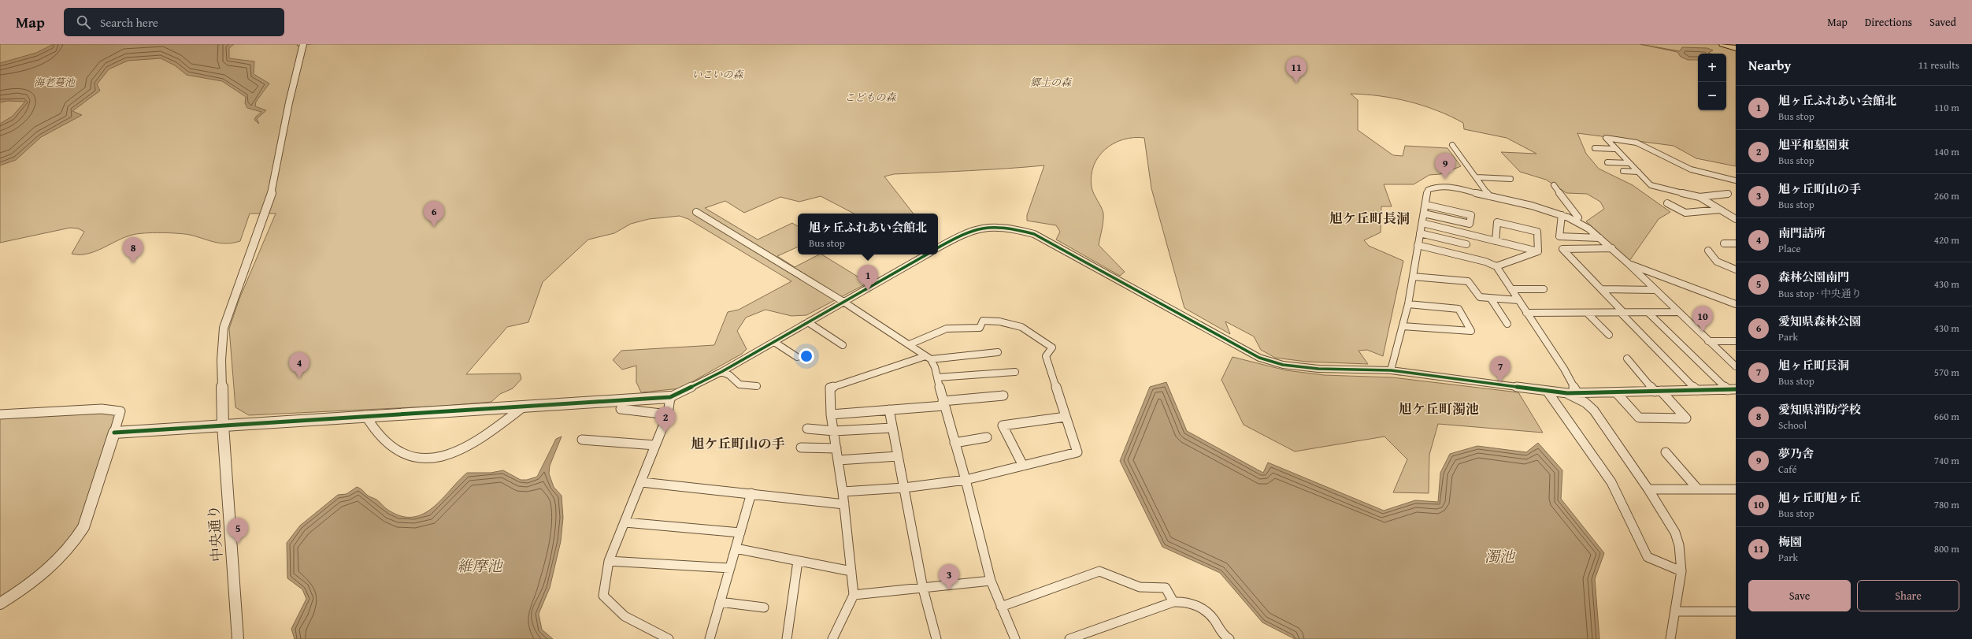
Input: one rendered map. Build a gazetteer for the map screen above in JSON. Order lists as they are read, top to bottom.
{
  "streets": {
    "street": ["中央通り"]
  },
  "districts": ["旭ケ丘町長洞", "旭ケ丘町濁池", "旭ケ丘町山の手"],
  "water": ["海老蔓池", "濁池", "維摩池"],
  "parks": ["いこいの森", "郷土の森", "こどもの森"],
  "page": {
    "header": "Map",
    "search": "Search here",
    "nav": ["Map", "Directions", "Saved"],
    "heading": ["Nearby", "11 results"],
    "map_buttons": ["+", "−"],
    "pins": [
      "11",
      "9",
      "6",
      "8",
      "1",
      "10",
      "4",
      "7",
      "2",
      "5",
      "3"
    ],
    "list": [
      {
        "mark": "1",
        "name": "旭ヶ丘ふれあい会館北",
        "note": "Bus stop",
        "value": "110 m"
      },
      {
        "mark": "2",
        "name": "旭平和墓園東",
        "note": "Bus stop",
        "value": "140 m"
      },
      {
        "mark": "3",
        "name": "旭ヶ丘町山の手",
        "note": "Bus stop",
        "value": "260 m"
      },
      {
        "mark": "4",
        "name": "南門詰所",
        "note": "Place",
        "value": "420 m"
      },
      {
        "mark": "5",
        "name": "森林公園南門",
        "note": "Bus stop · 中央通り",
        "value": "430 m"
      },
      {
        "mark": "6",
        "name": "愛知県森林公園",
        "note": "Park",
        "value": "430 m"
      },
      {
        "mark": "7",
        "name": "旭ヶ丘町長洞",
        "note": "Bus stop",
        "value": "570 m"
      },
      {
        "mark": "8",
        "name": "愛知県消防学校",
        "note": "School",
        "value": "660 m"
      },
      {
        "mark": "9",
        "name": "夢乃舎",
        "note": "Café",
        "value": "740 m"
      },
      {
        "mark": "10",
        "name": "旭ヶ丘町旭ヶ丘",
        "note": "Bus stop",
        "value": "780 m"
      },
      {
        "mark": "11",
        "name": "梅園",
        "note": "Park",
        "value": "800 m"
      }
    ],
    "popup": ["旭ヶ丘ふれあい会館北", "Bus stop"],
    "buttons": ["Save", "Share"]
  }
}
